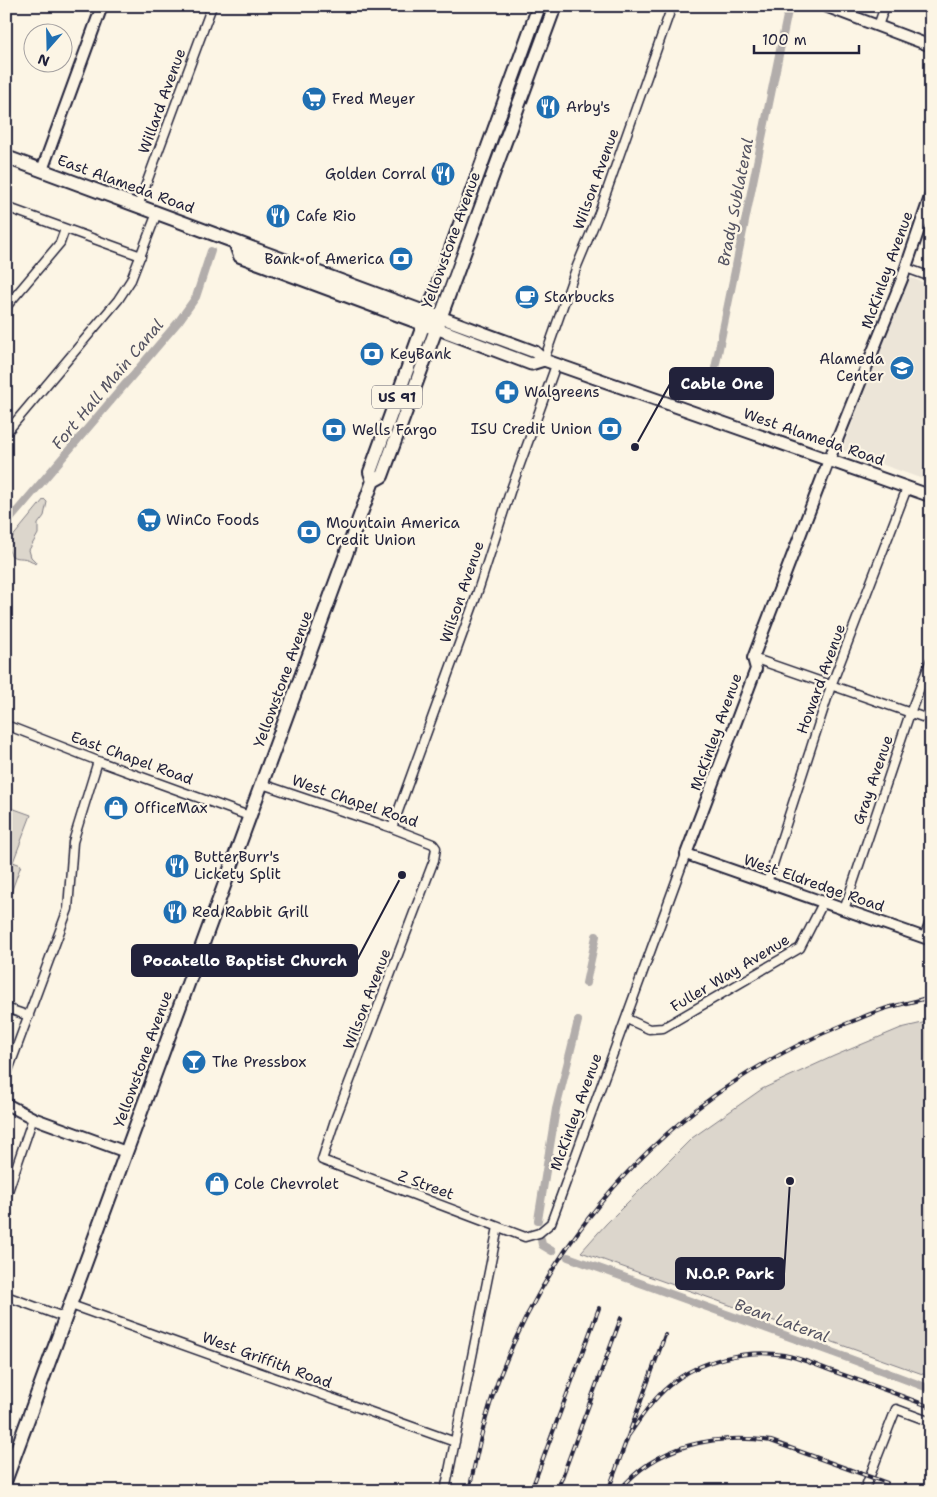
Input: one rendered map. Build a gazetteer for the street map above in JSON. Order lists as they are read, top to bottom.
{
  "streets": {
    "main road": [
      "East Alameda Road",
      "Yellowstone Avenue",
      "US 91",
      "West Alameda Road"
    ],
    "street": [
      "Willard Avenue",
      "Wilson Avenue",
      "McKinley Avenue",
      "Howard Avenue",
      "East Chapel Road",
      "Gray Avenue",
      "West Chapel Road",
      "West Eldredge Road",
      "Fuller Way Avenue",
      "Z Street",
      "West Griffith Road"
    ]
  },
  "crossings": [
    ["Willard Avenue", "East Alameda Road"],
    ["Wilson Avenue", "West Alameda Road"],
    ["Wilson Avenue", "West Chapel Road"],
    ["Wilson Avenue", "Z Street"],
    ["East Alameda Road", "Yellowstone Avenue"],
    ["East Alameda Road", "West Alameda Road"],
    ["Yellowstone Avenue", "West Alameda Road"],
    ["Yellowstone Avenue", "East Chapel Road"],
    ["Yellowstone Avenue", "West Chapel Road"],
    ["Yellowstone Avenue", "West Griffith Road"],
    ["McKinley Avenue", "West Alameda Road"],
    ["McKinley Avenue", "West Eldredge Road"],
    ["McKinley Avenue", "Fuller Way Avenue"],
    ["McKinley Avenue", "Z Street"],
    ["West Alameda Road", "Howard Avenue"],
    ["Howard Avenue", "West Eldredge Road"],
    ["Gray Avenue", "West Eldredge Road"],
    ["West Eldredge Road", "Fuller Way Avenue"]
  ],
  "water": ["Brady Sublateral", "Fort Hall Main Canal", "Bean Lateral"],
  "places": {
    "supermarket": ["Fred Meyer", "WinCo Foods"],
    "restaurant": [
      "Arby's",
      "Golden Corral",
      "Cafe Rio",
      "ButterBurr's Lickety Split",
      "Red Rabbit Grill"
    ],
    "bank": [
      "Bank of America",
      "KeyBank",
      "ISU Credit Union",
      "Wells Fargo",
      "Mountain America Credit Union"
    ],
    "cafe": ["Starbucks"],
    "school or university": ["Alameda Center"],
    "pharmacy": ["Walgreens"],
    "other": ["Cable One", "Pocatello Baptist Church", "N.O.P. Park"],
    "shop": ["OfficeMax", "Cole Chevrolet"],
    "bar": ["The Pressbox"]
  },
  "scale_bar": "100 m",
  "north": "bottom"
}
